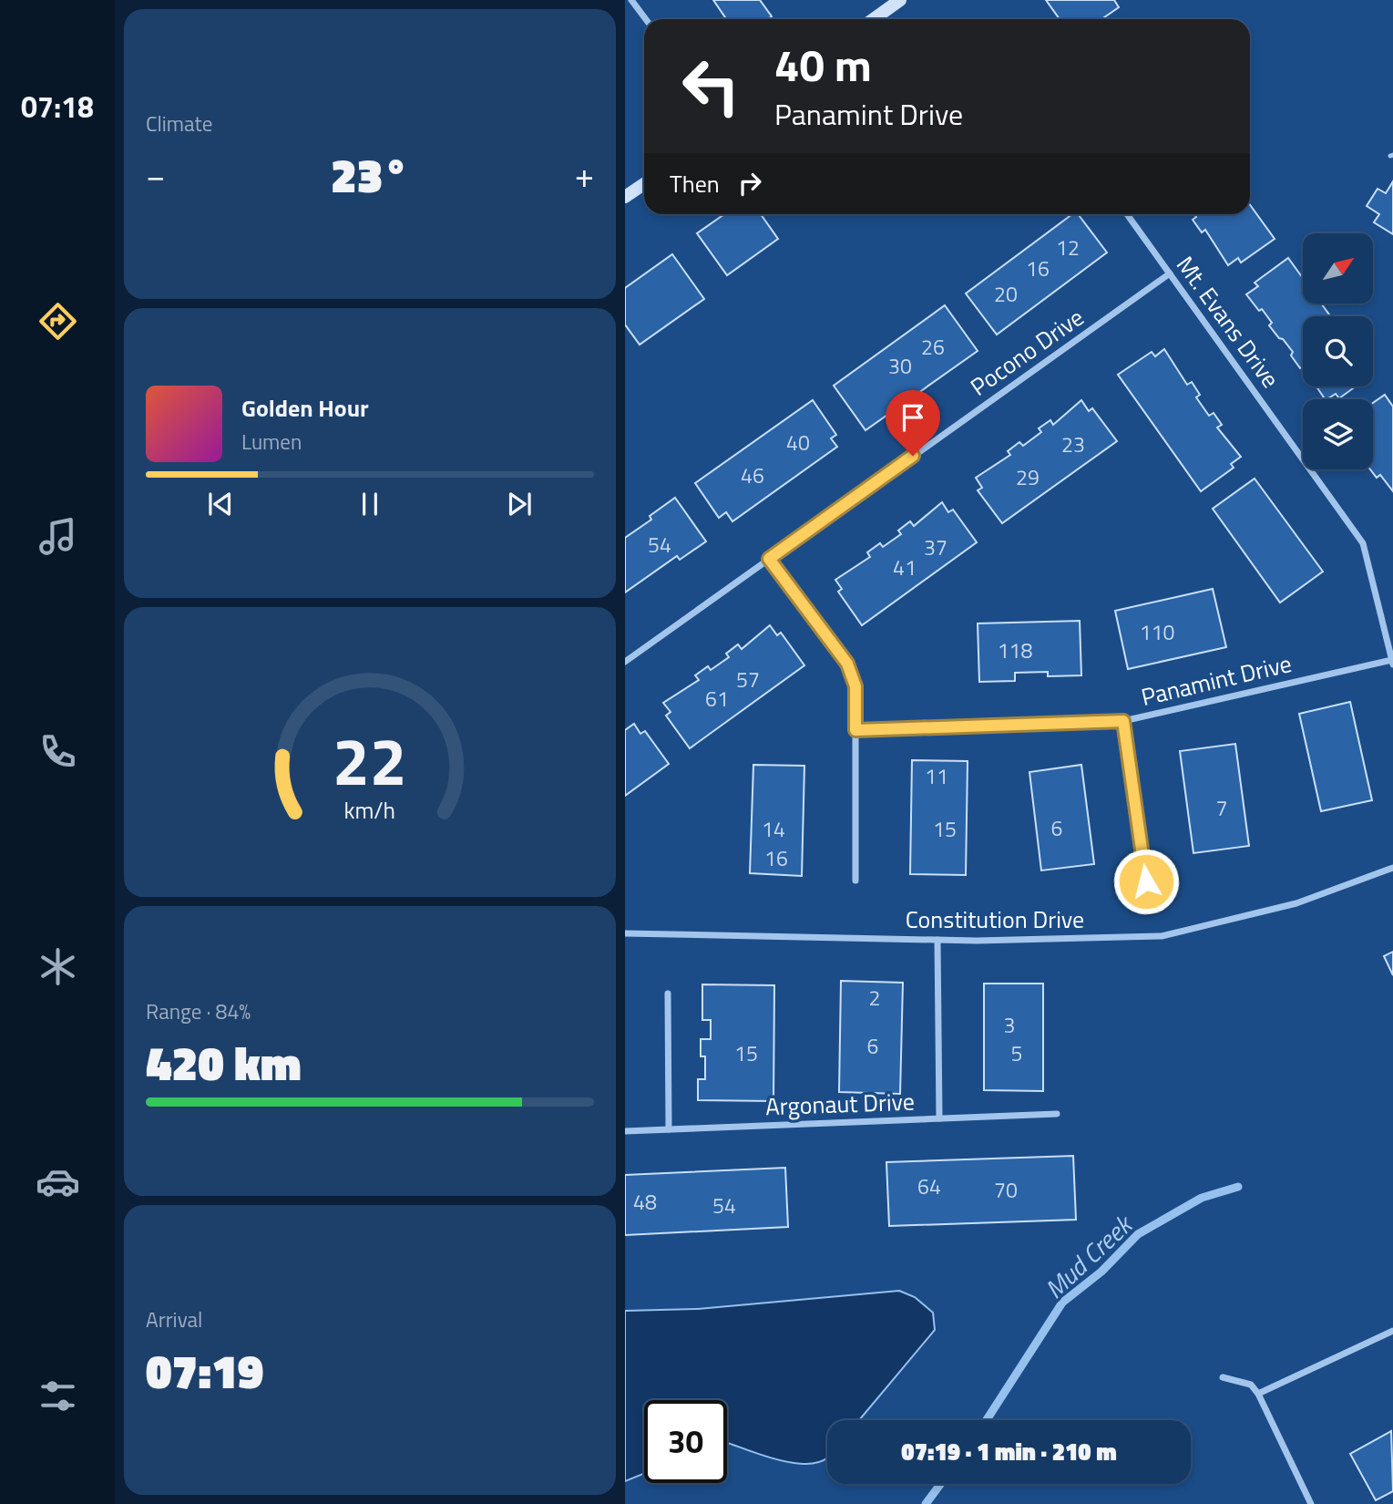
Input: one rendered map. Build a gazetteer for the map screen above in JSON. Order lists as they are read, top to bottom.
{
  "streets": {
    "street": [
      "Mt. Evans Drive",
      "Pocono Drive",
      "Panamint Drive",
      "Constitution Drive",
      "Argonaut Drive"
    ]
  },
  "crossings": [
    ["Mt. Evans Drive", "Pocono Drive"],
    ["Mt. Evans Drive", "Panamint Drive"]
  ],
  "water": ["Mud Creek"],
  "house_numbers": [
    "12",
    "16",
    "20",
    "26",
    "30",
    "40",
    "23",
    "46",
    "29",
    "54",
    "37",
    "41",
    "110",
    "118",
    "57",
    "61",
    "11",
    "7",
    "6",
    "14",
    "15",
    "16",
    "2",
    "3",
    "6",
    "15",
    "5",
    "64",
    "70",
    "48",
    "54"
  ],
  "north": "top right",
  "page": {
    "tabs": "07:18",
    "tile": [
      "Climate",
      ["Range · 84%", "420 km"],
      ["Arrival", "07:19"]
    ],
    "turn": ["40 m", "Panamint Drive"],
    "heat": ["−", "23°", "+"],
    "then": "Then",
    "song": ["Golden Hour", "Lumen"],
    "limit": "30",
    "trip": "07:19 · 1 min · 210 m",
    "gauge": ["22", "km/h"]
  }
}
